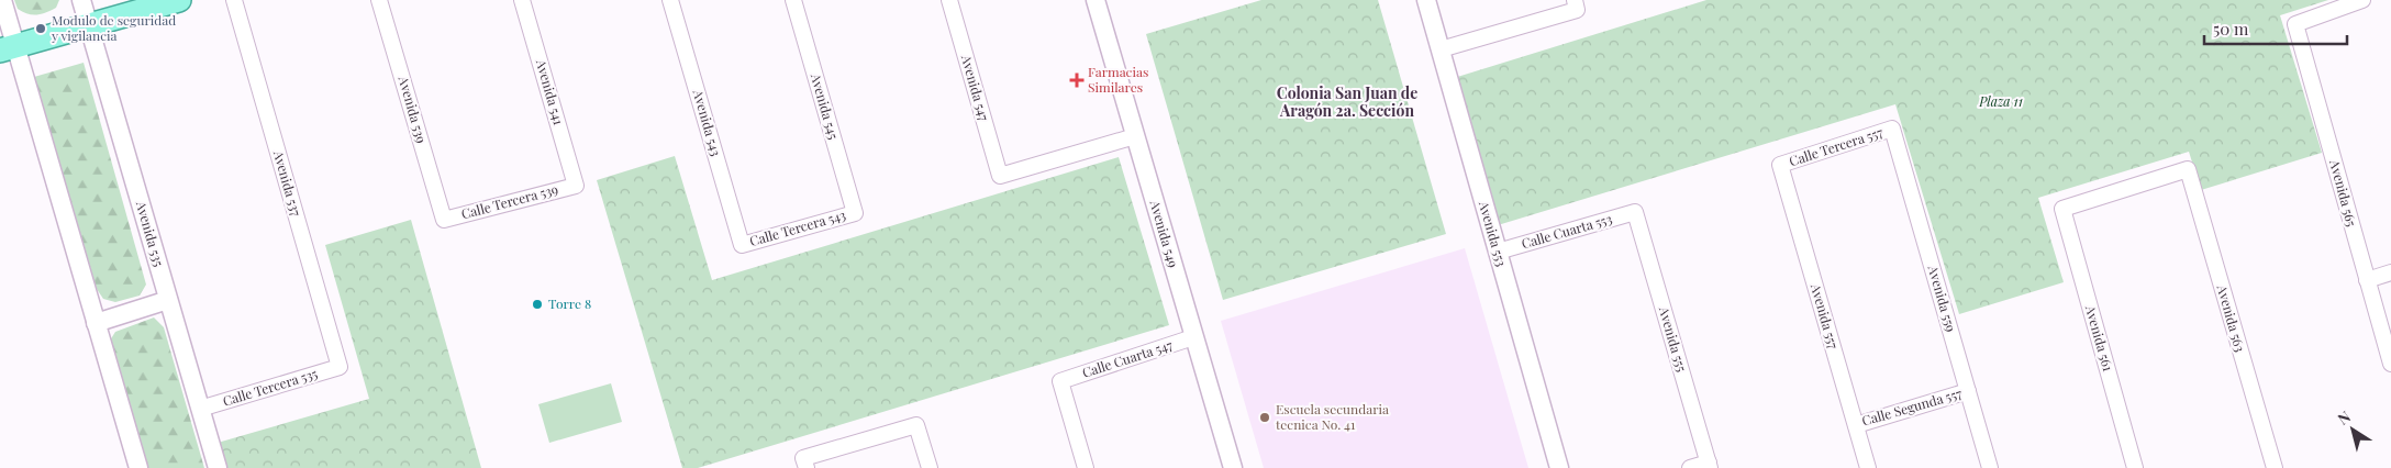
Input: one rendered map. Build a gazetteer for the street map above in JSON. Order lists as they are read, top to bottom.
{
  "streets": {
    "street": [
      "Avenida 547",
      "Avenida 541",
      "Avenida 545",
      "Avenida 539",
      "Avenida 543",
      "Calle Tercera 557",
      "Avenida 537",
      "Avenida 565",
      "Calle Tercera 539",
      "Calle Tercera 543",
      "Calle Cuarta 553",
      "Avenida 535",
      "Avenida 549",
      "Avenida 553",
      "Avenida 559",
      "Avenida 557",
      "Avenida 563",
      "Avenida 561",
      "Avenida 555",
      "Calle Cuarta 547",
      "Calle Tercera 535",
      "Calle Segunda 557"
    ]
  },
  "crossings": [
    ["Avenida 547", "Avenida 549"],
    ["Avenida 541", "Calle Tercera 539"],
    ["Avenida 545", "Calle Tercera 543"],
    ["Avenida 539", "Calle Tercera 539"],
    ["Avenida 543", "Calle Tercera 543"],
    ["Calle Tercera 557", "Avenida 559"],
    ["Calle Tercera 557", "Avenida 557"],
    ["Avenida 537", "Calle Tercera 535"],
    ["Calle Cuarta 553", "Avenida 553"],
    ["Calle Cuarta 553", "Avenida 555"],
    ["Avenida 535", "Calle Tercera 535"],
    ["Avenida 549", "Calle Cuarta 547"],
    ["Avenida 559", "Calle Segunda 557"],
    ["Avenida 557", "Calle Segunda 557"],
    ["Avenida 563", "Avenida 561"]
  ],
  "districts": ["Colonia San Juan de Aragón 2a. Sección"],
  "parks": ["Plaza 11"],
  "places": {
    "other": ["Modulo de seguridad y vigilancia", "Torre 8", "Escuela secundaria tecnica No. 41"],
    "health": ["Farmacias Similares"]
  },
  "scale_bar": "50 m",
  "north": "top left"
}
